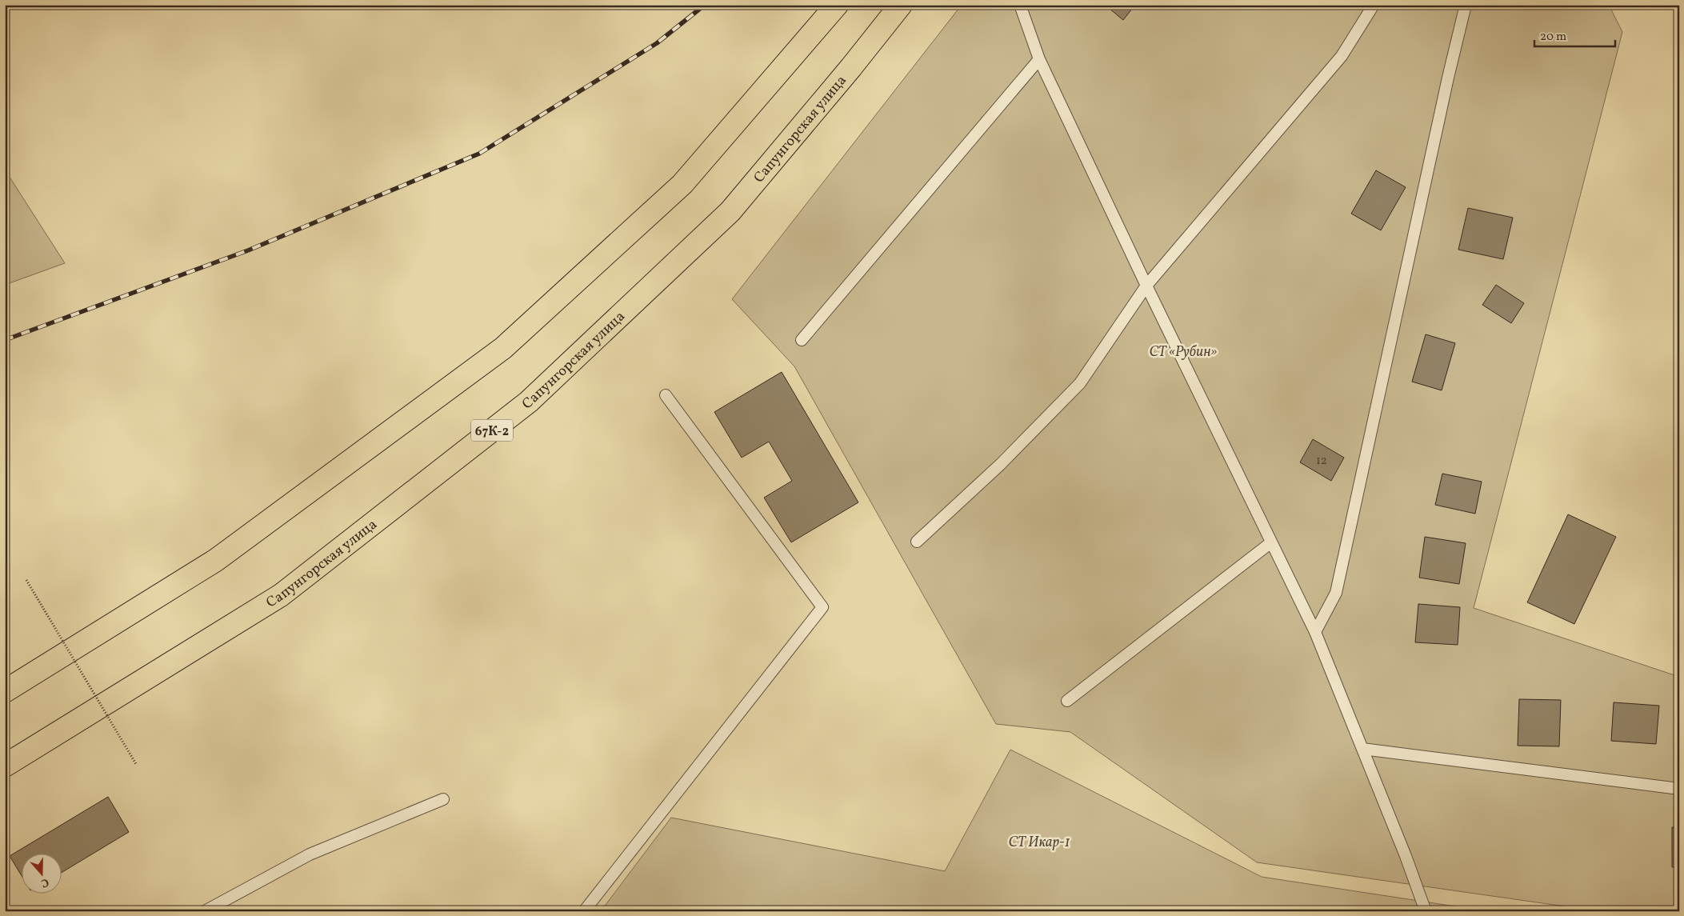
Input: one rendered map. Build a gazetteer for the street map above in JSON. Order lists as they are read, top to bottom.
{
  "streets": {
    "main road": ["Сапунгорская улица", "67К-2"]
  },
  "parks": ["СТ «Рубин»", "СТ Икар-1"],
  "house_numbers": ["12"],
  "scale_bar": "20 m",
  "north": "bottom"
}
